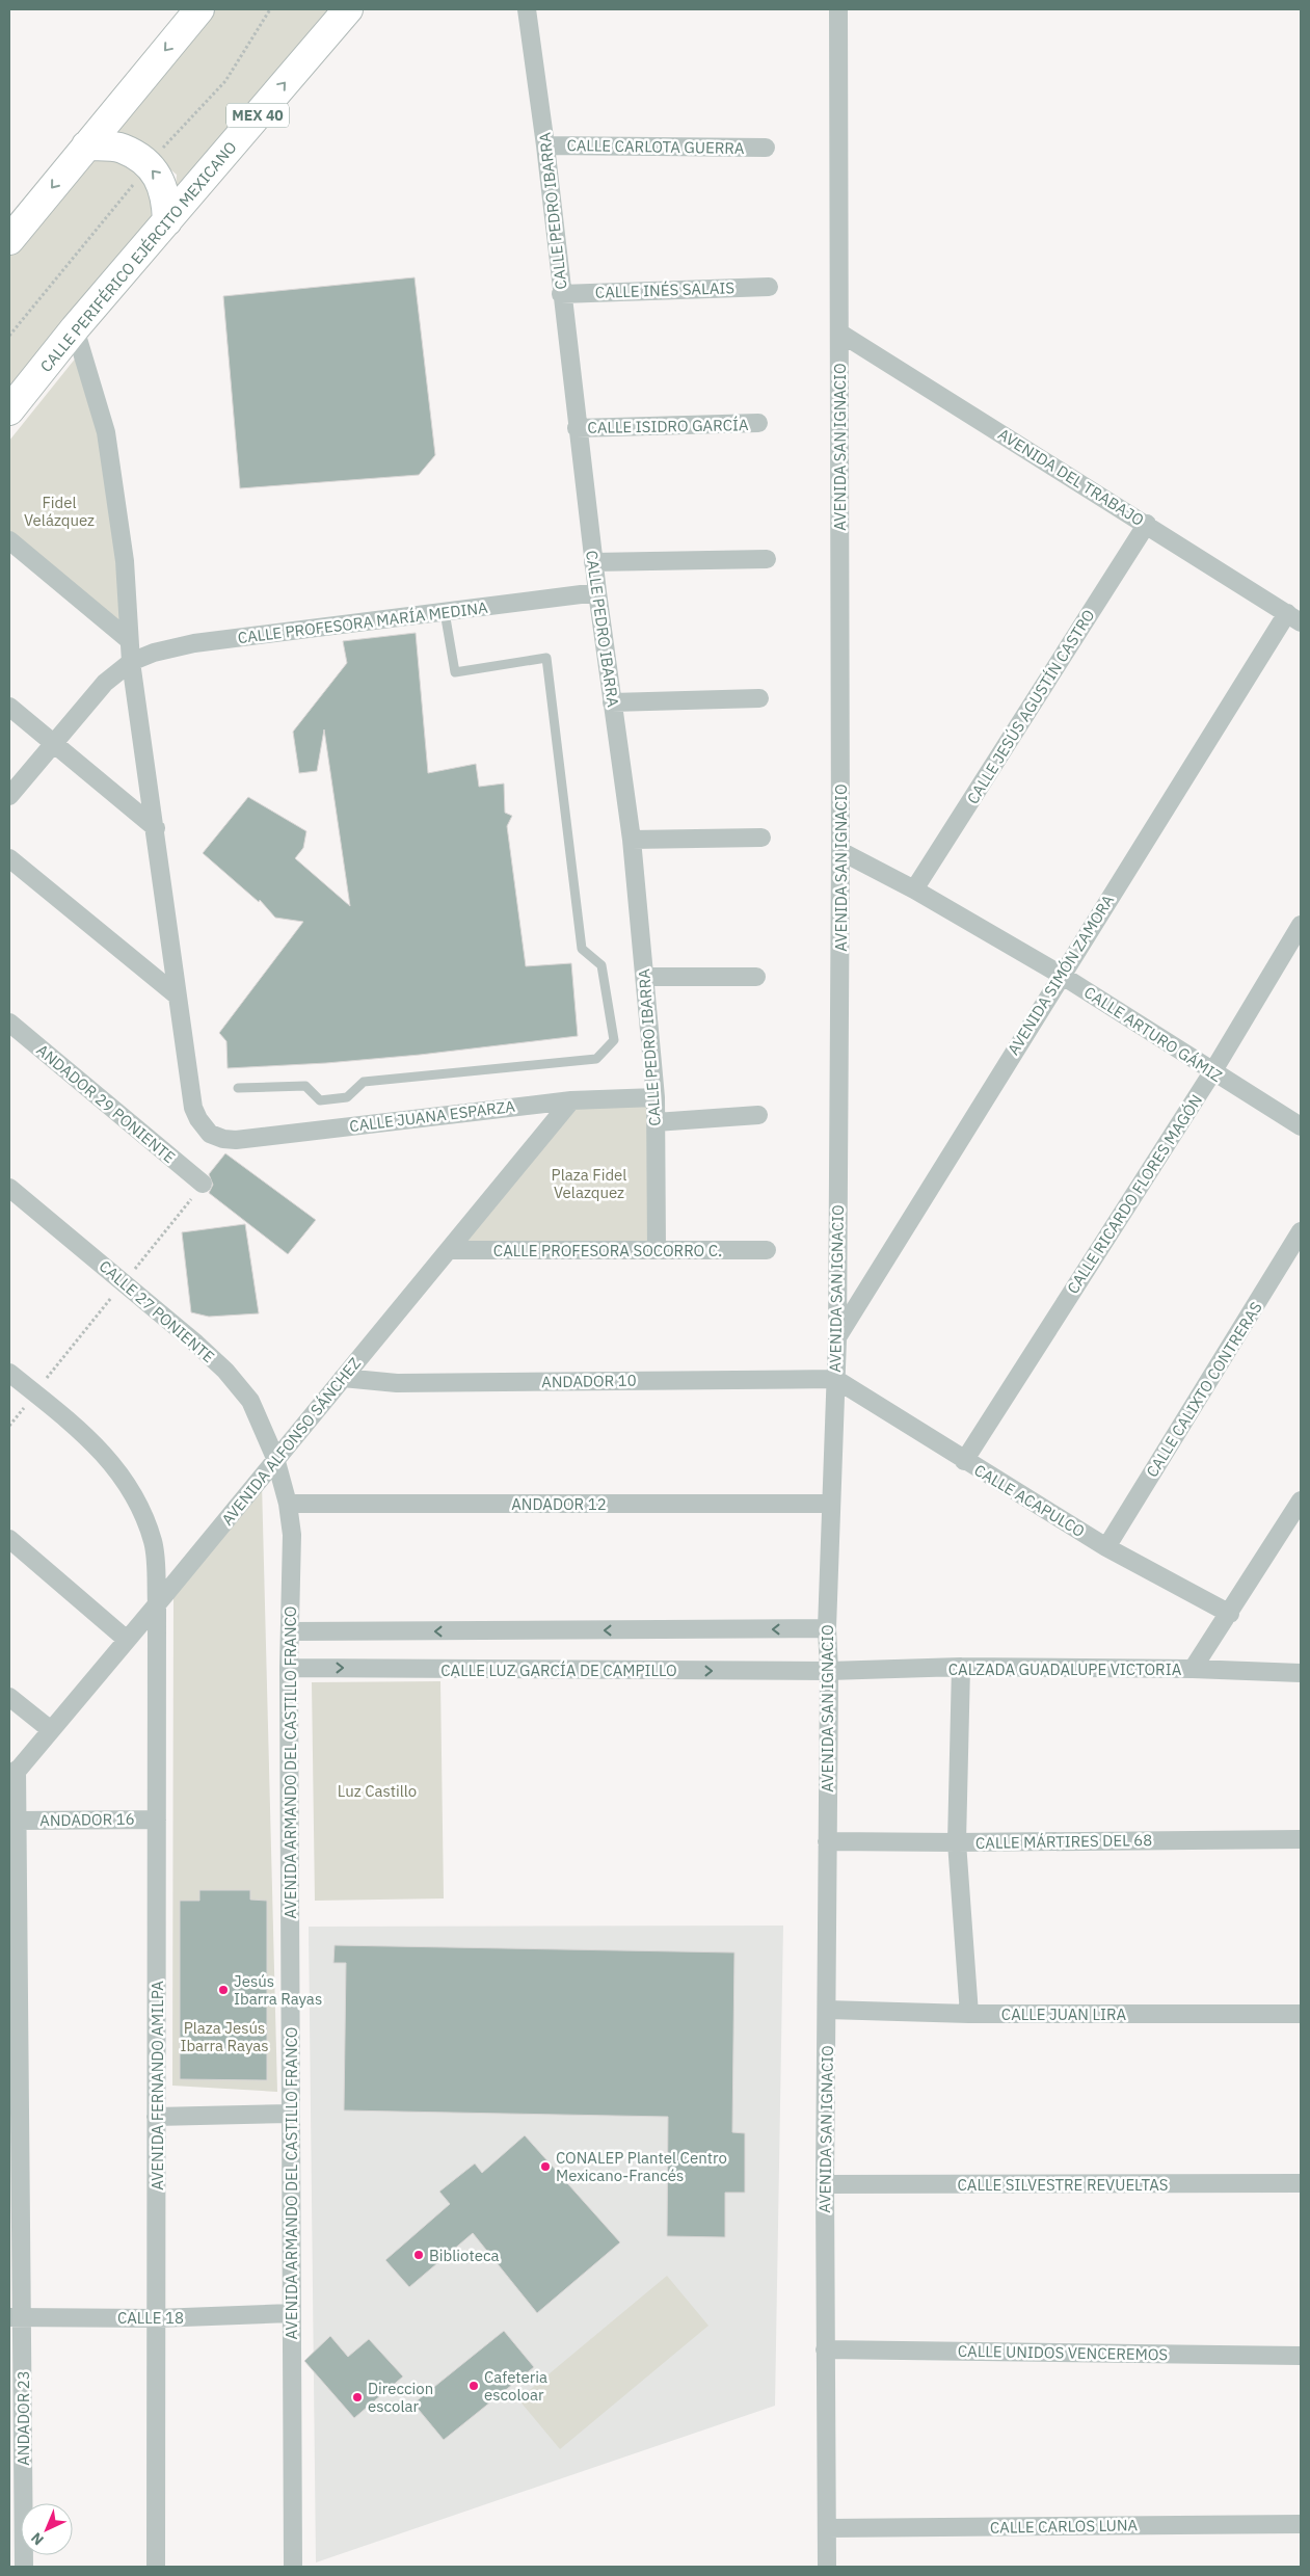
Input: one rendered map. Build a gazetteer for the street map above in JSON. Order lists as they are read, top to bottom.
{
  "streets": {
    "highway": ["MEX 40", "CALLE PERIFÉRICO EJÉRCITO MEXICANO"],
    "street": [
      "CALLE CARLOTA GUERRA",
      "CALLE PEDRO IBARRA",
      "CALLE INÉS SALAIS",
      "CALLE ISIDRO GARCÍA",
      "AVENIDA SAN IGNACIO",
      "AVENIDA DEL TRABAJO",
      "CALLE PROFESORA MARÍA MEDINA",
      "CALLE JESÚS AGUSTÍN CASTRO",
      "AVENIDA SIMÓN ZAMORA",
      "CALLE ARTURO GÁMIZ",
      "ANDADOR 29 PONIENTE",
      "CALLE JUANA ESPARZA",
      "CALLE RICARDO FLORES MAGÓN",
      "CALLE PROFESORA SOCORRO C.",
      "CALLE 27 PONIENTE",
      "ANDADOR 10",
      "CALLE CALIXTO CONTRERAS",
      "AVENIDA ALFONSO SÁNCHEZ",
      "CALLE ACAPULCO",
      "ANDADOR 12",
      "CALZADA GUADALUPE VICTORIA",
      "CALLE LUZ GARCÍA DE CAMPILLO",
      "AVENIDA ARMANDO DEL CASTILLO FRANCO",
      "ANDADOR 16",
      "CALLE MÁRTIRES DEL 68",
      "CALLE JUAN LIRA",
      "AVENIDA FERNANDO AMILPA",
      "CALLE SILVESTRE REVUELTAS",
      "CALLE 18",
      "CALLE UNIDOS VENCEREMOS",
      "ANDADOR 23",
      "CALLE CARLOS LUNA"
    ]
  },
  "crossings": [
    ["CALLE CARLOTA GUERRA", "CALLE PEDRO IBARRA"],
    ["CALLE PEDRO IBARRA", "CALLE INÉS SALAIS"],
    ["CALLE PEDRO IBARRA", "CALLE ISIDRO GARCÍA"],
    ["CALLE PEDRO IBARRA", "CALLE PROFESORA MARÍA MEDINA"],
    ["CALLE PEDRO IBARRA", "CALLE JUANA ESPARZA"],
    ["CALLE PEDRO IBARRA", "CALLE PROFESORA SOCORRO C."],
    ["AVENIDA SAN IGNACIO", "AVENIDA DEL TRABAJO"],
    ["AVENIDA SAN IGNACIO", "AVENIDA SIMÓN ZAMORA"],
    ["AVENIDA SAN IGNACIO", "CALLE ARTURO GÁMIZ"],
    ["AVENIDA SAN IGNACIO", "ANDADOR 10"],
    ["AVENIDA SAN IGNACIO", "CALLE ACAPULCO"],
    ["AVENIDA SAN IGNACIO", "ANDADOR 12"],
    ["AVENIDA SAN IGNACIO", "CALZADA GUADALUPE VICTORIA"],
    ["AVENIDA SAN IGNACIO", "CALLE LUZ GARCÍA DE CAMPILLO"],
    ["AVENIDA SAN IGNACIO", "CALLE MÁRTIRES DEL 68"],
    ["AVENIDA SAN IGNACIO", "CALLE JUAN LIRA"],
    ["AVENIDA SAN IGNACIO", "CALLE SILVESTRE REVUELTAS"],
    ["AVENIDA SAN IGNACIO", "CALLE UNIDOS VENCEREMOS"],
    ["AVENIDA SAN IGNACIO", "CALLE CARLOS LUNA"],
    ["AVENIDA DEL TRABAJO", "CALLE JESÚS AGUSTÍN CASTRO"],
    ["AVENIDA DEL TRABAJO", "AVENIDA SIMÓN ZAMORA"],
    ["CALLE JESÚS AGUSTÍN CASTRO", "CALLE ARTURO GÁMIZ"],
    ["AVENIDA SIMÓN ZAMORA", "CALLE ARTURO GÁMIZ"],
    ["CALLE ARTURO GÁMIZ", "CALLE RICARDO FLORES MAGÓN"],
    ["CALLE JUANA ESPARZA", "AVENIDA ALFONSO SÁNCHEZ"],
    ["CALLE RICARDO FLORES MAGÓN", "CALLE ACAPULCO"],
    ["CALLE PROFESORA SOCORRO C.", "AVENIDA ALFONSO SÁNCHEZ"],
    ["CALLE 27 PONIENTE", "AVENIDA ALFONSO SÁNCHEZ"],
    ["CALLE 27 PONIENTE", "AVENIDA ARMANDO DEL CASTILLO FRANCO"],
    ["ANDADOR 10", "AVENIDA ALFONSO SÁNCHEZ"],
    ["ANDADOR 10", "CALLE ACAPULCO"],
    ["CALLE CALIXTO CONTRERAS", "CALLE ACAPULCO"],
    ["AVENIDA ALFONSO SÁNCHEZ", "AVENIDA ARMANDO DEL CASTILLO FRANCO"],
    ["AVENIDA ALFONSO SÁNCHEZ", "AVENIDA FERNANDO AMILPA"],
    ["AVENIDA ALFONSO SÁNCHEZ", "ANDADOR 23"],
    ["ANDADOR 12", "AVENIDA ARMANDO DEL CASTILLO FRANCO"],
    ["CALZADA GUADALUPE VICTORIA", "CALLE LUZ GARCÍA DE CAMPILLO"],
    ["CALLE LUZ GARCÍA DE CAMPILLO", "AVENIDA ARMANDO DEL CASTILLO FRANCO"],
    ["AVENIDA ARMANDO DEL CASTILLO FRANCO", "CALLE 18"],
    ["ANDADOR 16", "AVENIDA FERNANDO AMILPA"],
    ["ANDADOR 16", "ANDADOR 23"],
    ["AVENIDA FERNANDO AMILPA", "CALLE 18"],
    ["CALLE 18", "ANDADOR 23"]
  ],
  "parks": [
    "Fidel Velázquez",
    "Plaza Fidel Velazquez",
    "Luz Castillo",
    "Plaza Jesús Ibarra Rayas"
  ],
  "places": [
    "Jesús Ibarra Rayas",
    "CONALEP Plantel Centro Mexicano-Francés",
    "Biblioteca",
    "Cafeteria escoloar",
    "Direccion escolar"
  ],
  "north": "bottom left"
}
